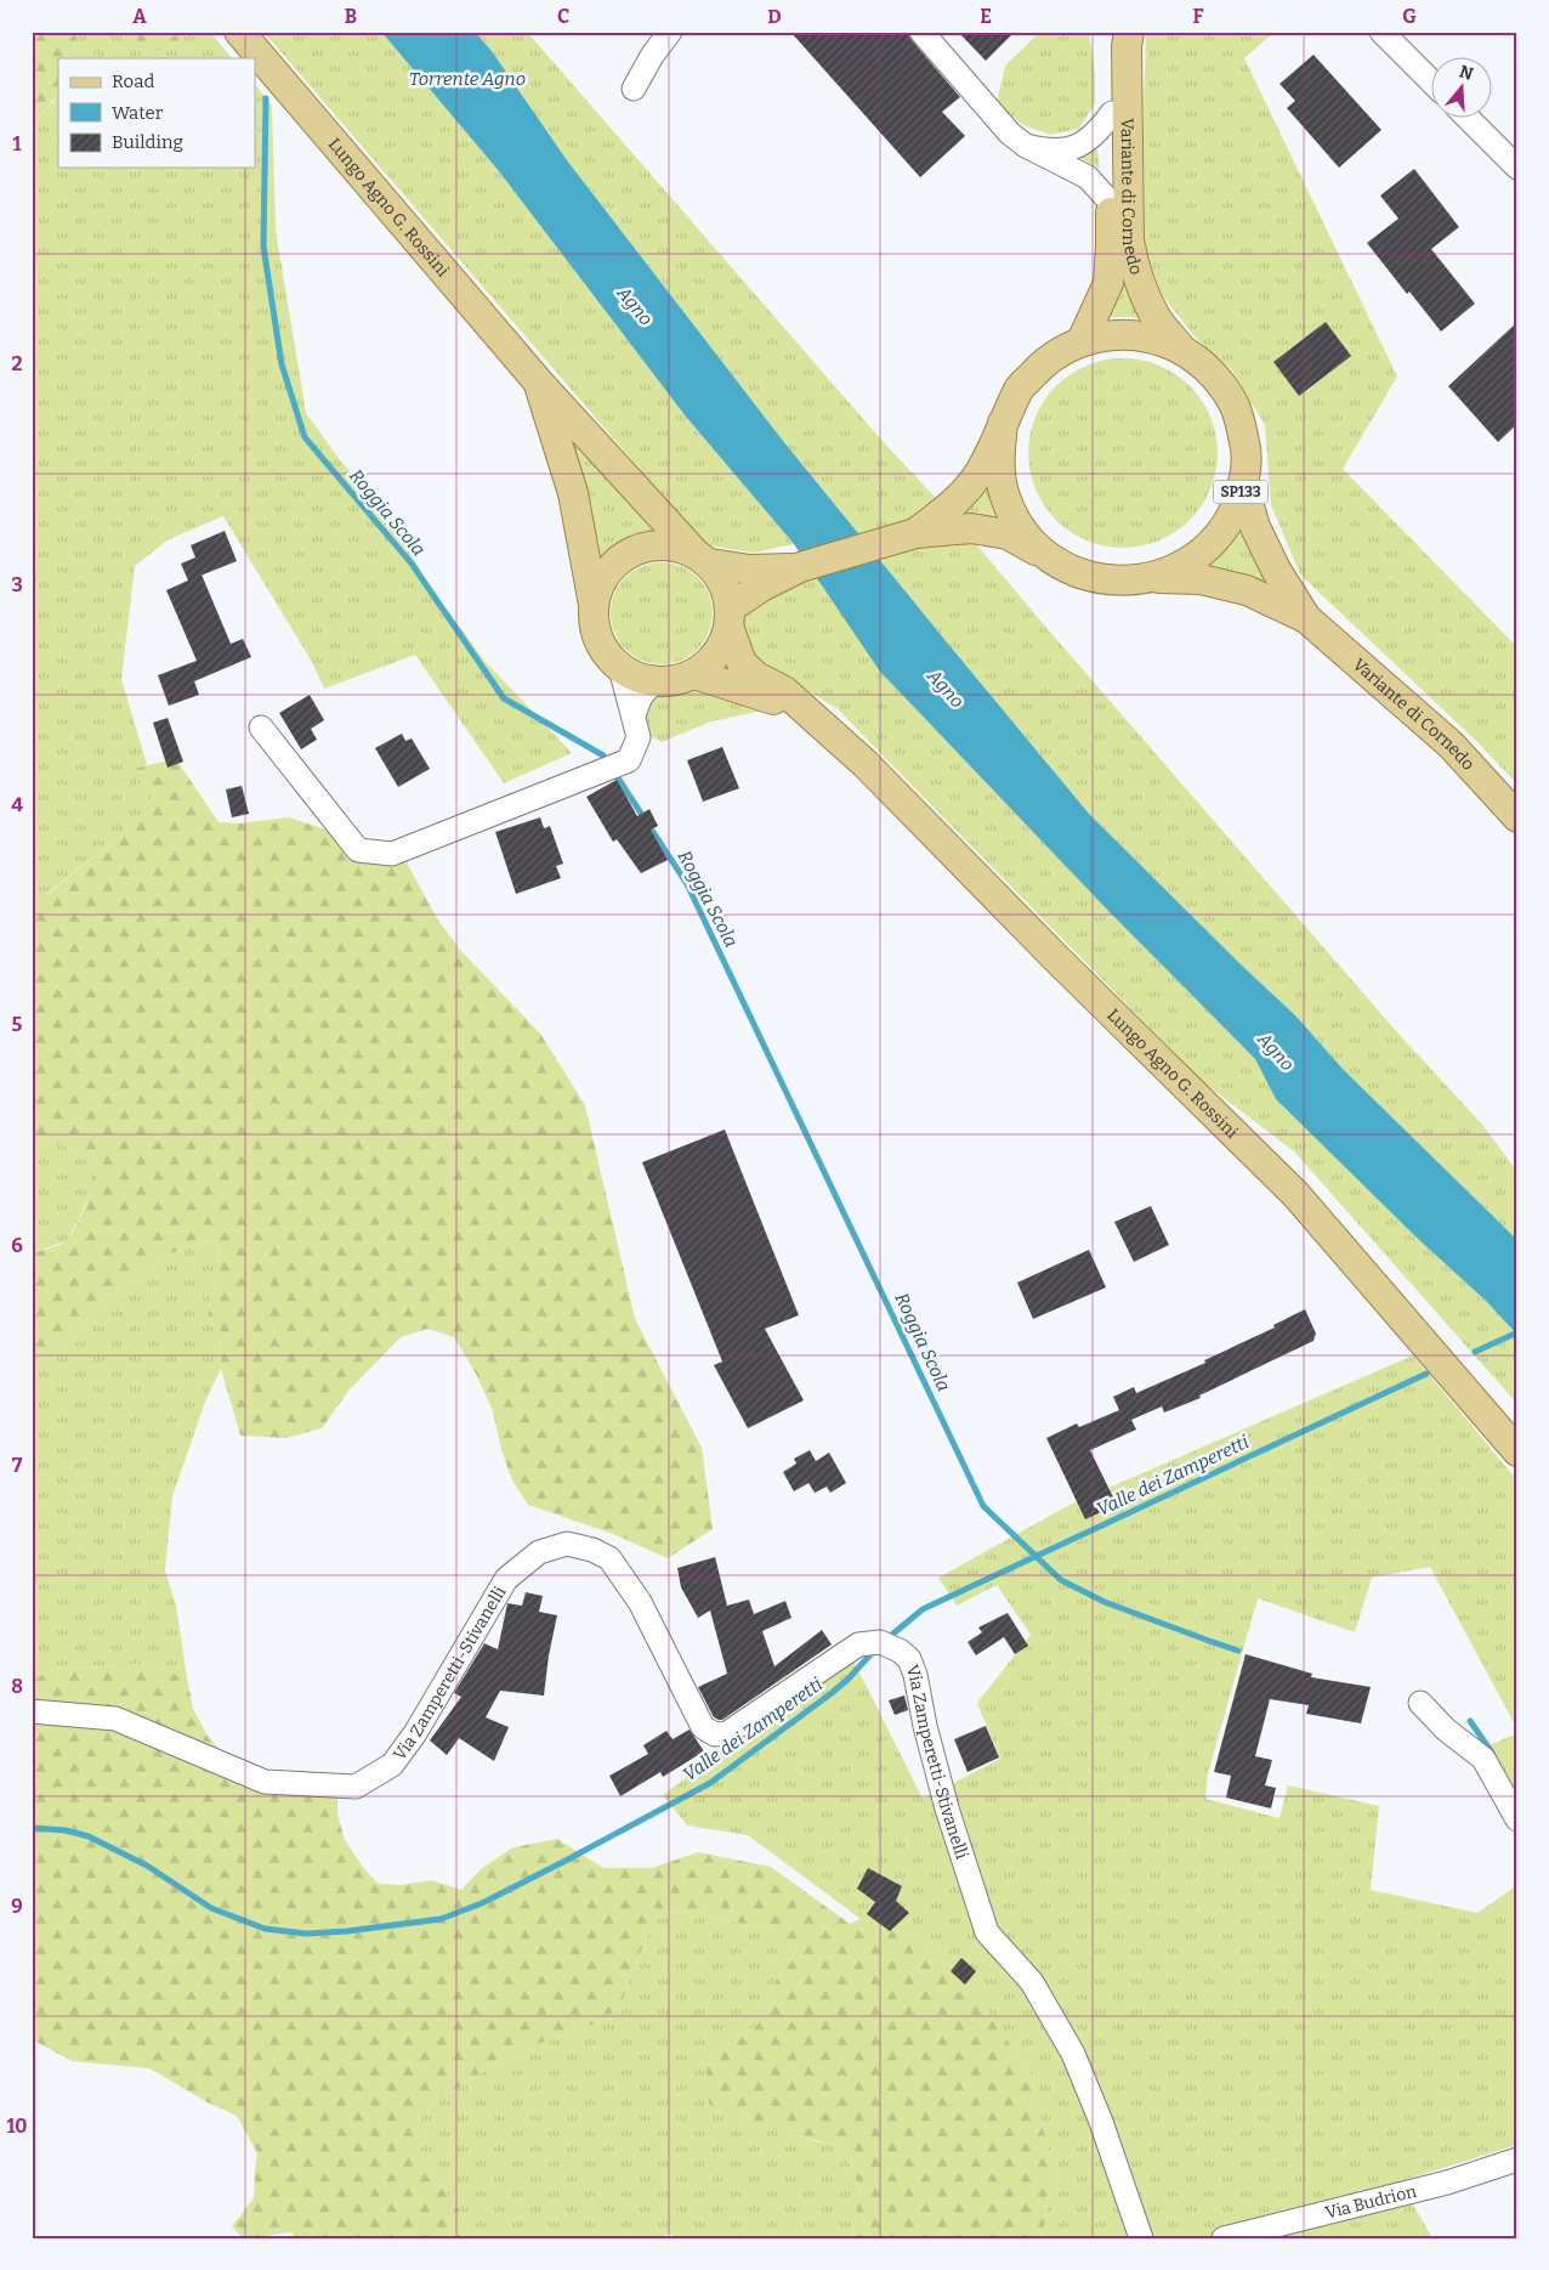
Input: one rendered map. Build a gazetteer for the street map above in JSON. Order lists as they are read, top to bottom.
{
  "streets": {
    "main road": ["Variante di Cornedo", "Lungo Agno G. Rossini", "SP133"],
    "street": ["Via Zamperetti-Stivanelli", "Via Budrion"]
  },
  "crossings": [
    ["Variante di Cornedo", "SP133"]
  ],
  "water": [
    "Torrente Agno",
    "Agno",
    "Roggia Scola",
    "Valle dei Zamperetti"
  ],
  "legend": ["Road", "Water", "Building"],
  "north": "top",
  "grid": {
    "columns": [
      "A",
      "B",
      "C",
      "D",
      "E",
      "F",
      "G"
    ],
    "rows": [
      "1",
      "2",
      "3",
      "4",
      "5",
      "6",
      "7",
      "8",
      "9",
      "10"
    ]
  }
}
